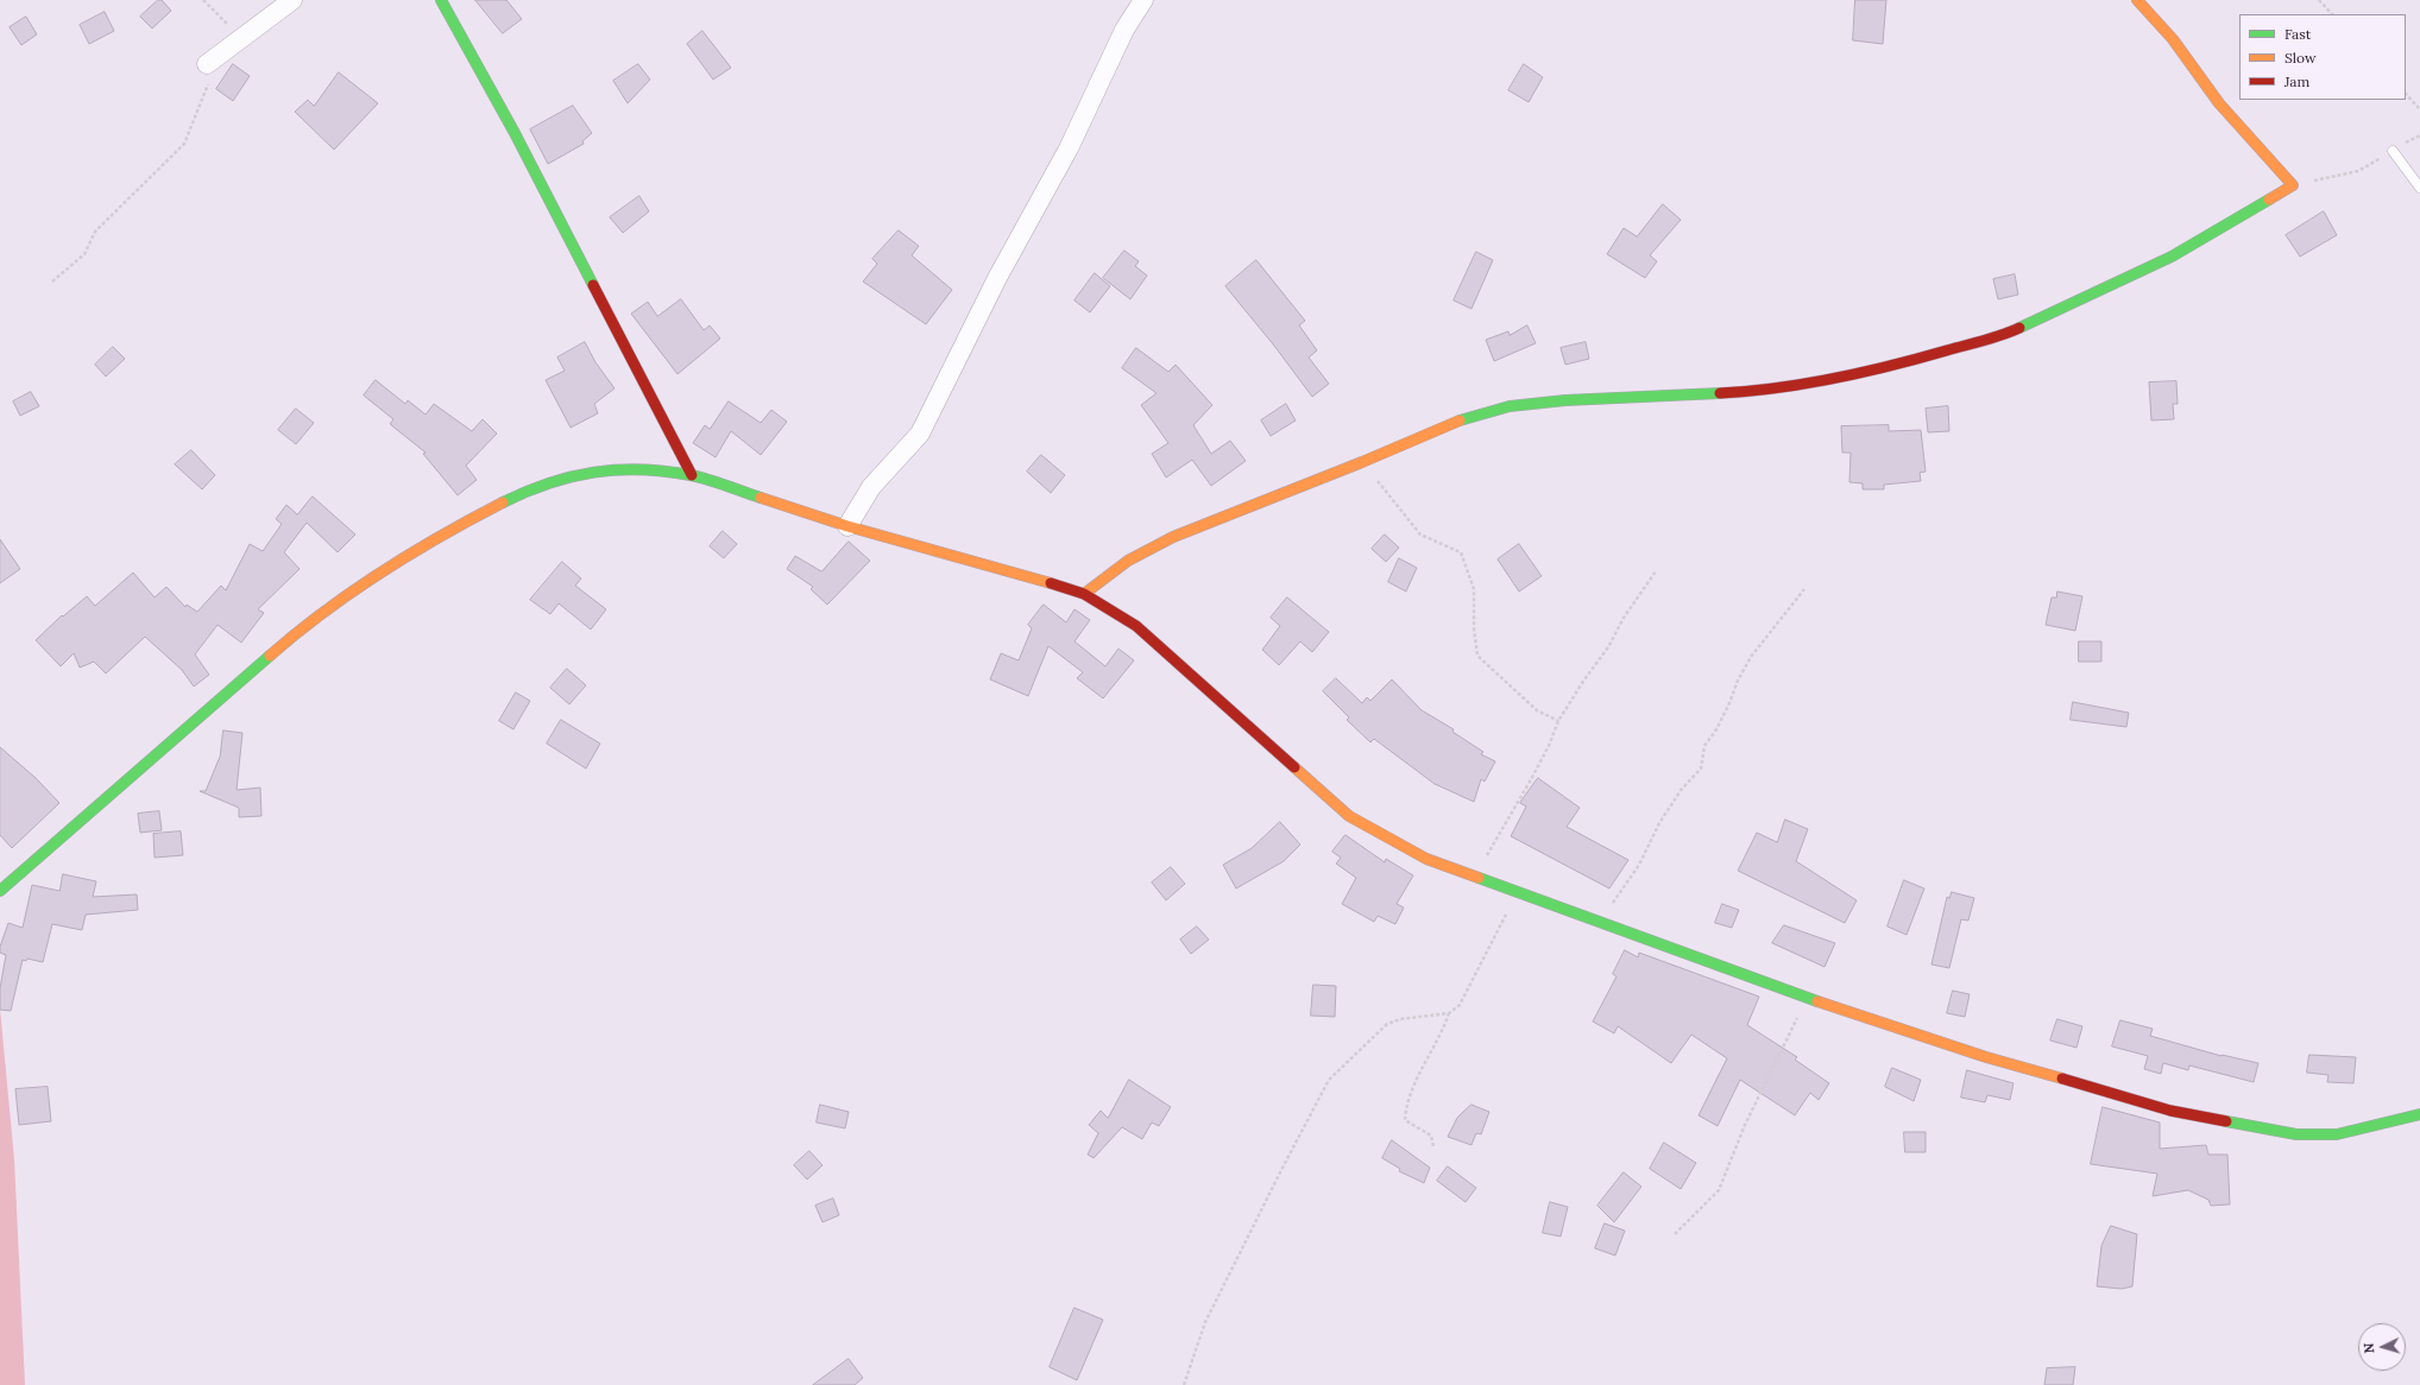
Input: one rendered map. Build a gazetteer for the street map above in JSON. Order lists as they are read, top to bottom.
{
  "legend": ["Fast", "Slow", "Jam"],
  "north": "left"
}
